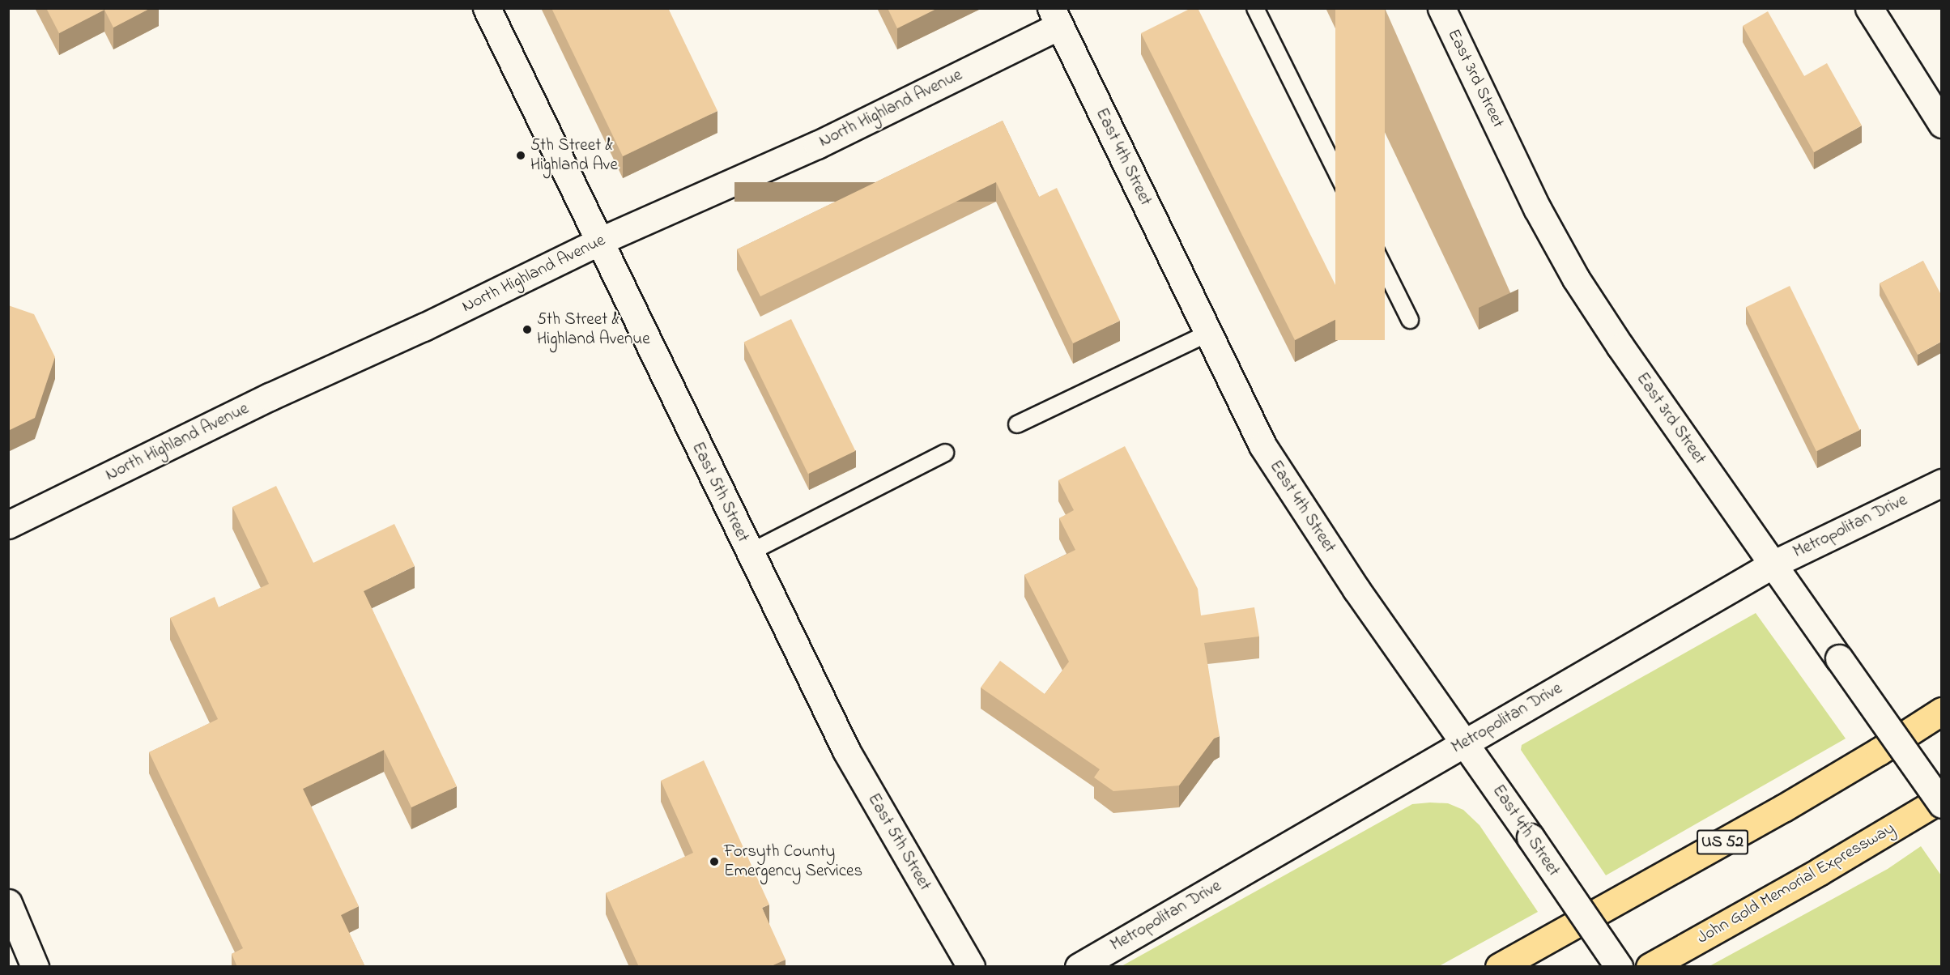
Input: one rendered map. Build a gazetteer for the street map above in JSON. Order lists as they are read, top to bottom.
{
  "streets": {
    "highway": ["US 52", "John Gold Memorial Expressway"],
    "street": [
      "East 3rd Street",
      "North Highland Avenue",
      "East 4th Street",
      "East 5th Street",
      "Metropolitan Drive"
    ]
  },
  "crossings": [
    ["East 3rd Street", "Metropolitan Drive"],
    ["North Highland Avenue", "East 4th Street"],
    ["North Highland Avenue", "East 5th Street"],
    ["East 4th Street", "Metropolitan Drive"]
  ],
  "places": ["5th Street & Highland Ave", "5th Street & Highland Avenue", "Forsyth County Emergency Services"]
}
